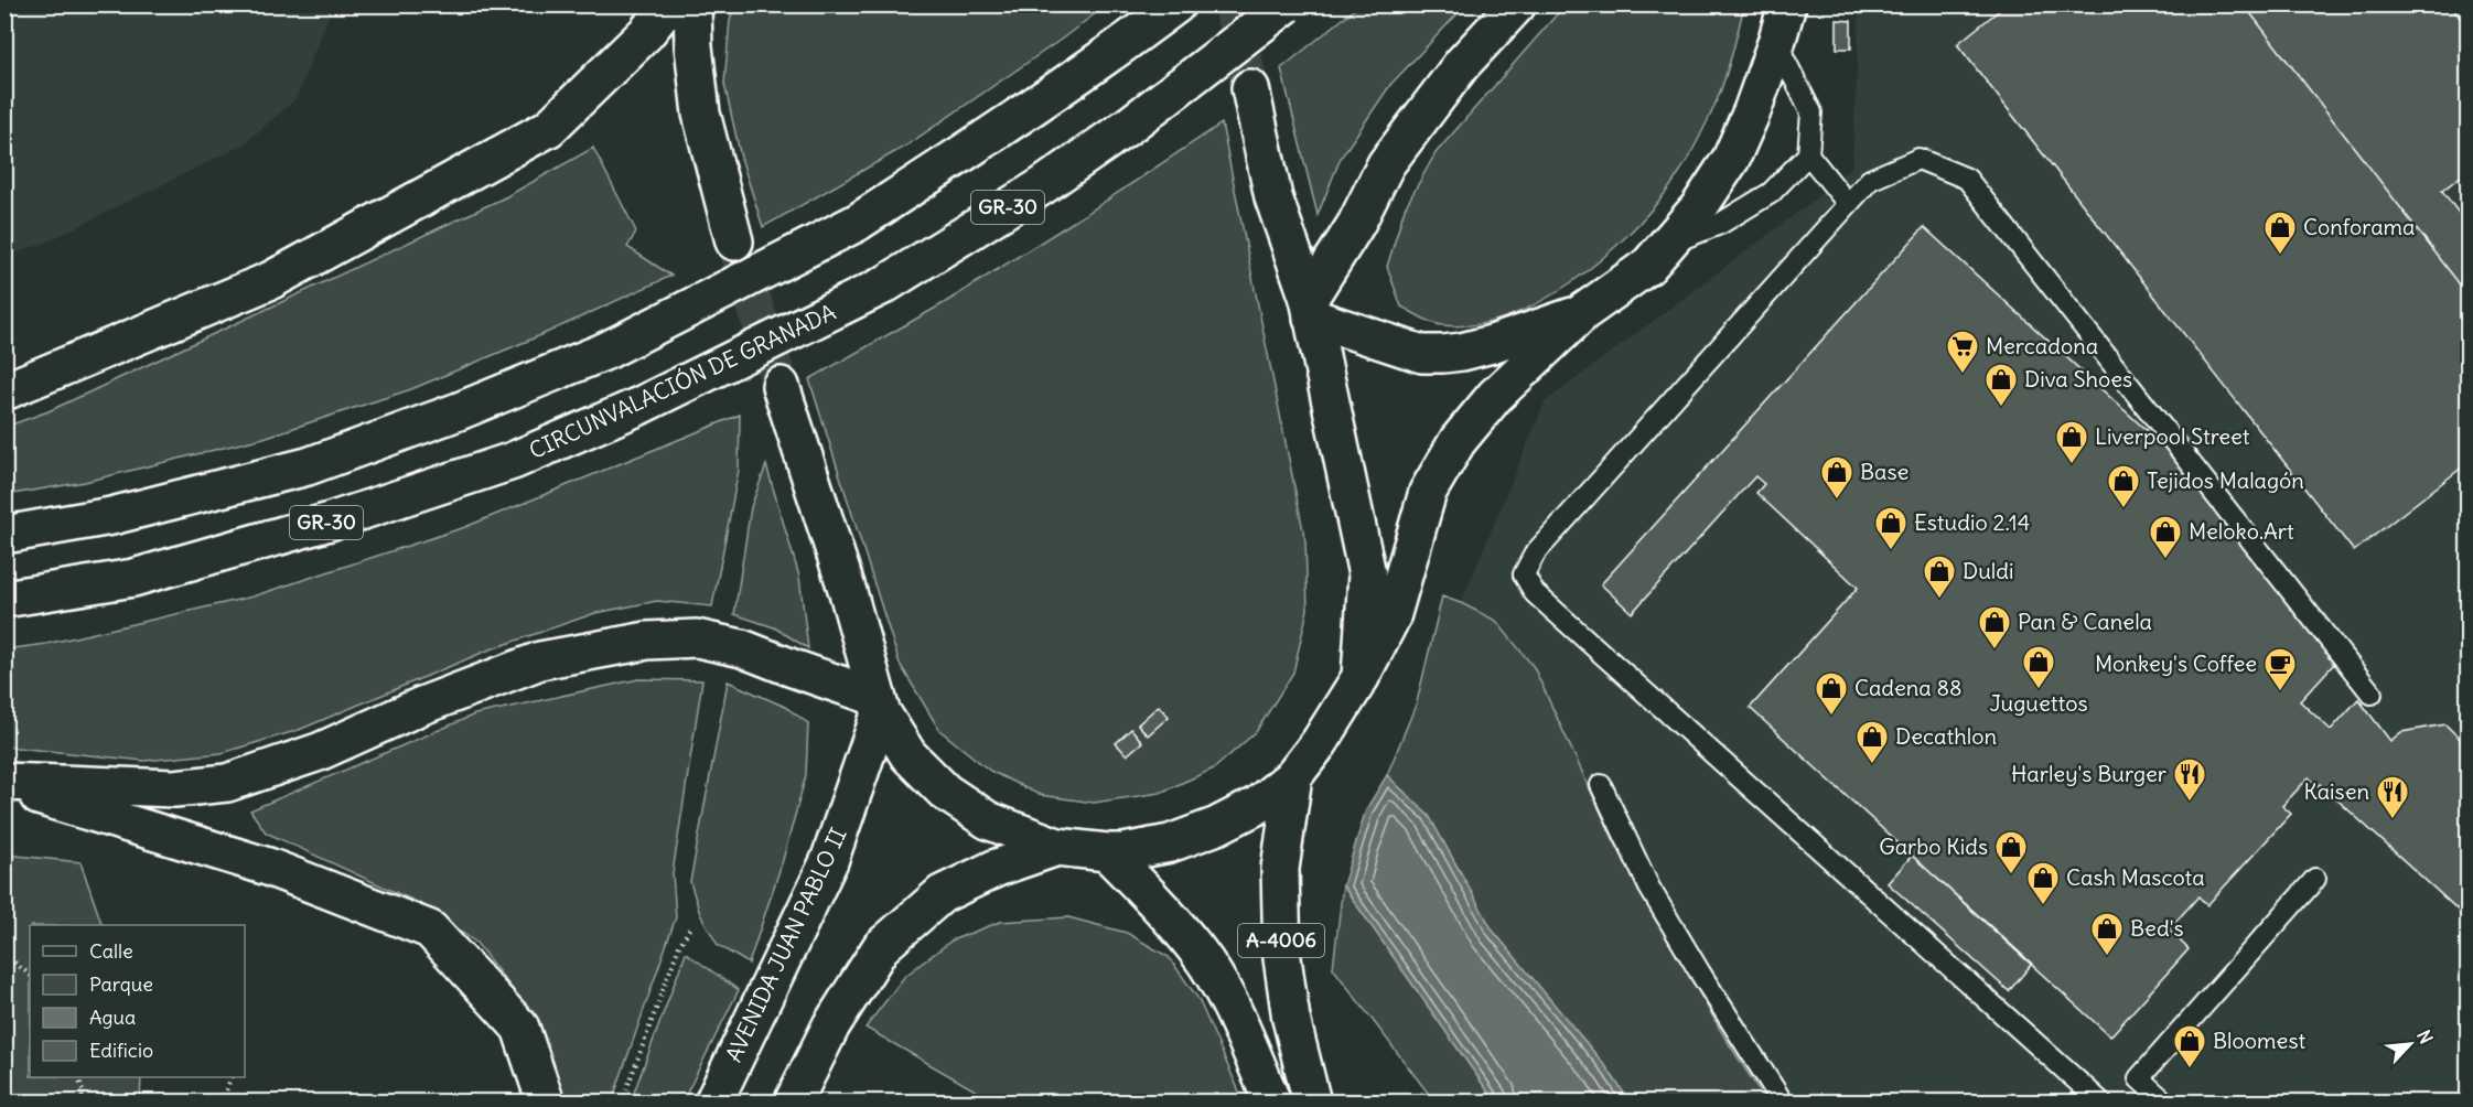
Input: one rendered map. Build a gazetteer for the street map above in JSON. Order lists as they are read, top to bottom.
{
  "streets": {
    "main road": [
      "GR-30",
      "CIRCUNVALACIÓN DE GRANADA",
      "A-4006",
      "AVENIDA JUAN PABLO II"
    ]
  },
  "places": {
    "shop": [
      "Conforama",
      "Diva Shoes",
      "Liverpool Street",
      "Base",
      "Tejidos Malagón",
      "Estudio 2.14",
      "Meloko.Art",
      "Duldi",
      "Pan & Canela",
      "Juguettos",
      "Cadena 88",
      "Decathlon",
      "Garbo Kids",
      "Cash Mascota",
      "Bed's",
      "Bloomest"
    ],
    "supermarket": ["Mercadona"],
    "cafe": ["Monkey's Coffee"],
    "restaurant": ["Harley's Burger", "Kaisen"]
  },
  "legend": [
    "Calle",
    "Parque",
    "Agua",
    "Edificio"
  ],
  "north": "top right"
}
